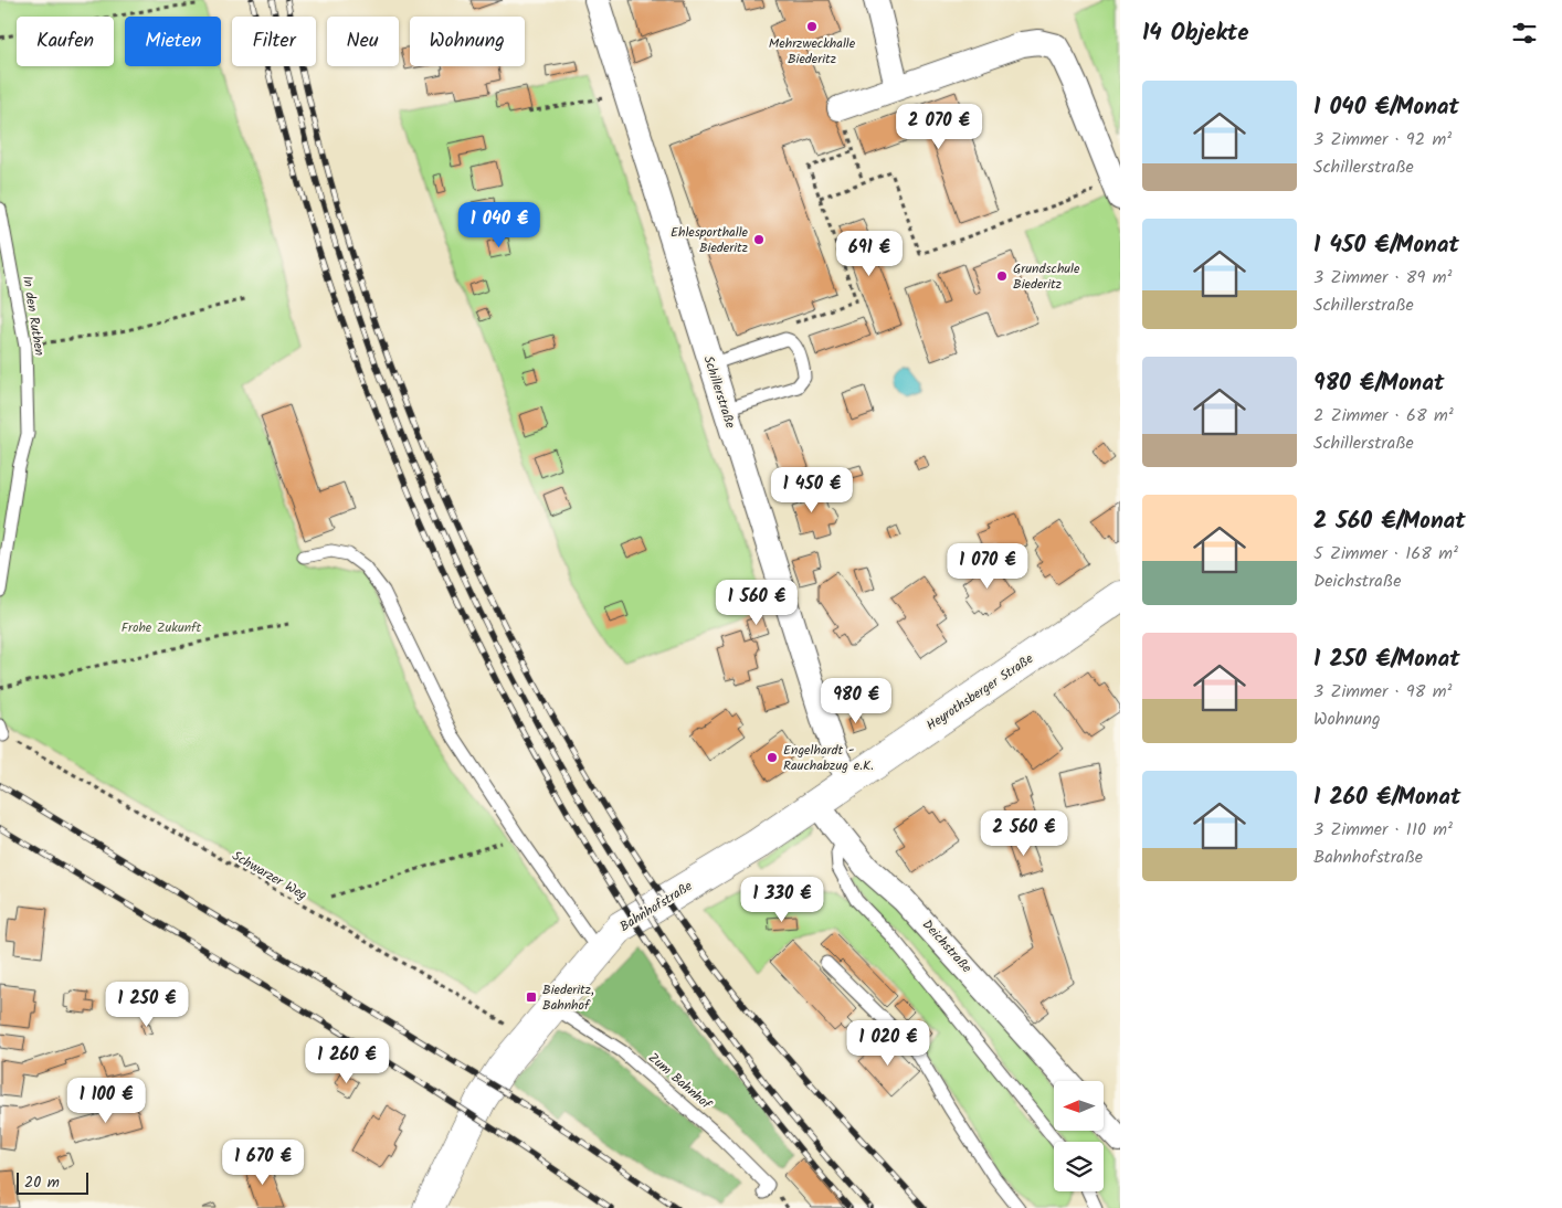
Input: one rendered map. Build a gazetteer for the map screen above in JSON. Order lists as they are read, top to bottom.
{
  "streets": {
    "street": [
      "Schillerstraße",
      "Heyrothsberger Straße",
      "Bahnhofstraße",
      "Deichstraße"
    ],
    "lane": ["In den Ruthen", "Zum Bahnhof"],
    "path": ["Schwarzer Weg"]
  },
  "crossings": [
    ["Schillerstraße", "Heyrothsberger Straße"],
    ["Heyrothsberger Straße", "Bahnhofstraße"],
    ["Heyrothsberger Straße", "Deichstraße"],
    ["Schwarzer Weg", "Bahnhofstraße"],
    ["Bahnhofstraße", "Zum Bahnhof"]
  ],
  "parks": ["Frohe Zukunft"],
  "places": {
    "other": [
      "Mehrzweckhalle Biederitz",
      "Ehlesporthalle Biederitz",
      "Grundschule Biederitz",
      "Engelhardt - Rauchabzug e.K."
    ],
    "transit": ["Biederitz, Bahnhof"]
  },
  "scale_bar": "20 m",
  "north": "left",
  "page": {
    "heading": "14 Objekte",
    "chip": [
      "Kaufen",
      "Mieten",
      "Filter",
      "Neu",
      "Wohnung"
    ],
    "list": [
      {
        "name": "1 040 €/Monat",
        "note": "3 Zimmer · 92 m² · Schillerstraße"
      },
      {
        "name": "1 450 €/Monat",
        "note": "3 Zimmer · 89 m² · Schillerstraße"
      },
      {
        "name": "980 €/Monat",
        "note": "2 Zimmer · 68 m² · Schillerstraße"
      },
      {
        "name": "2 560 €/Monat",
        "note": "5 Zimmer · 168 m² · Deichstraße"
      },
      {
        "name": "1 250 €/Monat",
        "note": "3 Zimmer · 98 m² · Wohnung"
      },
      {
        "name": "1 260 €/Monat",
        "note": "3 Zimmer · 110 m² · Bahnhofstraße"
      }
    ],
    "price": [
      "2 070 €",
      "1 040 €",
      "691 €",
      "1 450 €",
      "1 070 €",
      "1 560 €",
      "980 €",
      "2 560 €",
      "1 330 €",
      "1 250 €",
      "1 020 €",
      "1 260 €",
      "1 100 €",
      "1 670 €"
    ],
    "scale": "20 m"
  }
}
